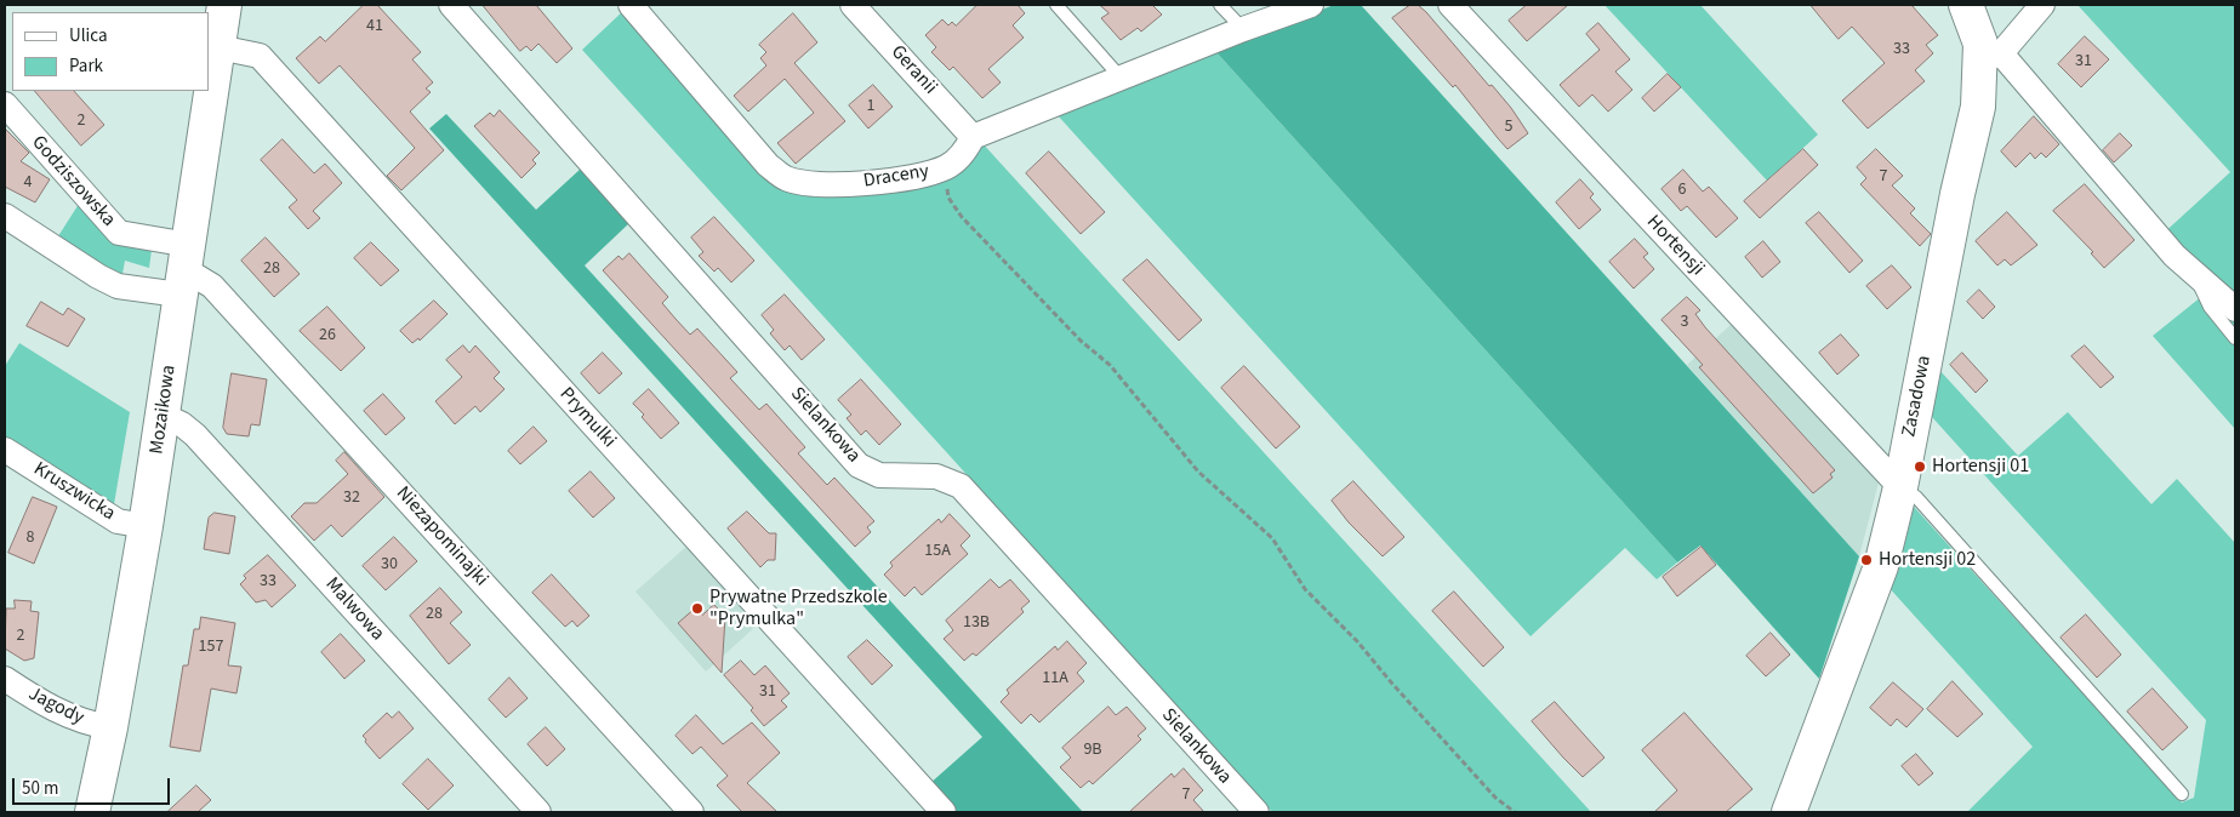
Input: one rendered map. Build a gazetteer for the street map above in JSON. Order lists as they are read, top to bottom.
{
  "streets": {
    "street": [
      "Geranii",
      "Draceny",
      "Godziszowska",
      "Hortensji",
      "Zasadowa",
      "Mozaikowa",
      "Prymulki",
      "Sielankowa",
      "Kruszwicka",
      "Niezapominajki",
      "Malwowa",
      "Jagody"
    ]
  },
  "crossings": [
    ["Geranii", "Draceny"],
    ["Godziszowska", "Mozaikowa"],
    ["Godziszowska", "Niezapominajki"],
    ["Hortensji", "Zasadowa"],
    ["Mozaikowa", "Prymulki"],
    ["Mozaikowa", "Kruszwicka"],
    ["Mozaikowa", "Niezapominajki"],
    ["Mozaikowa", "Malwowa"],
    ["Mozaikowa", "Jagody"]
  ],
  "places": ["Hortensji 01", "Hortensji 02", "Prywatne Przedszkole \"Prymulka\""],
  "house_numbers": [
    "41",
    "33",
    "31",
    "1",
    "2",
    "5",
    "7",
    "4",
    "6",
    "28",
    "3",
    "26",
    "32",
    "8",
    "15A",
    "30",
    "33",
    "28",
    "13B",
    "2",
    "157",
    "11A",
    "31",
    "9B",
    "7"
  ],
  "legend": ["Ulica", "Park"],
  "scale_bar": "50 m"
}
